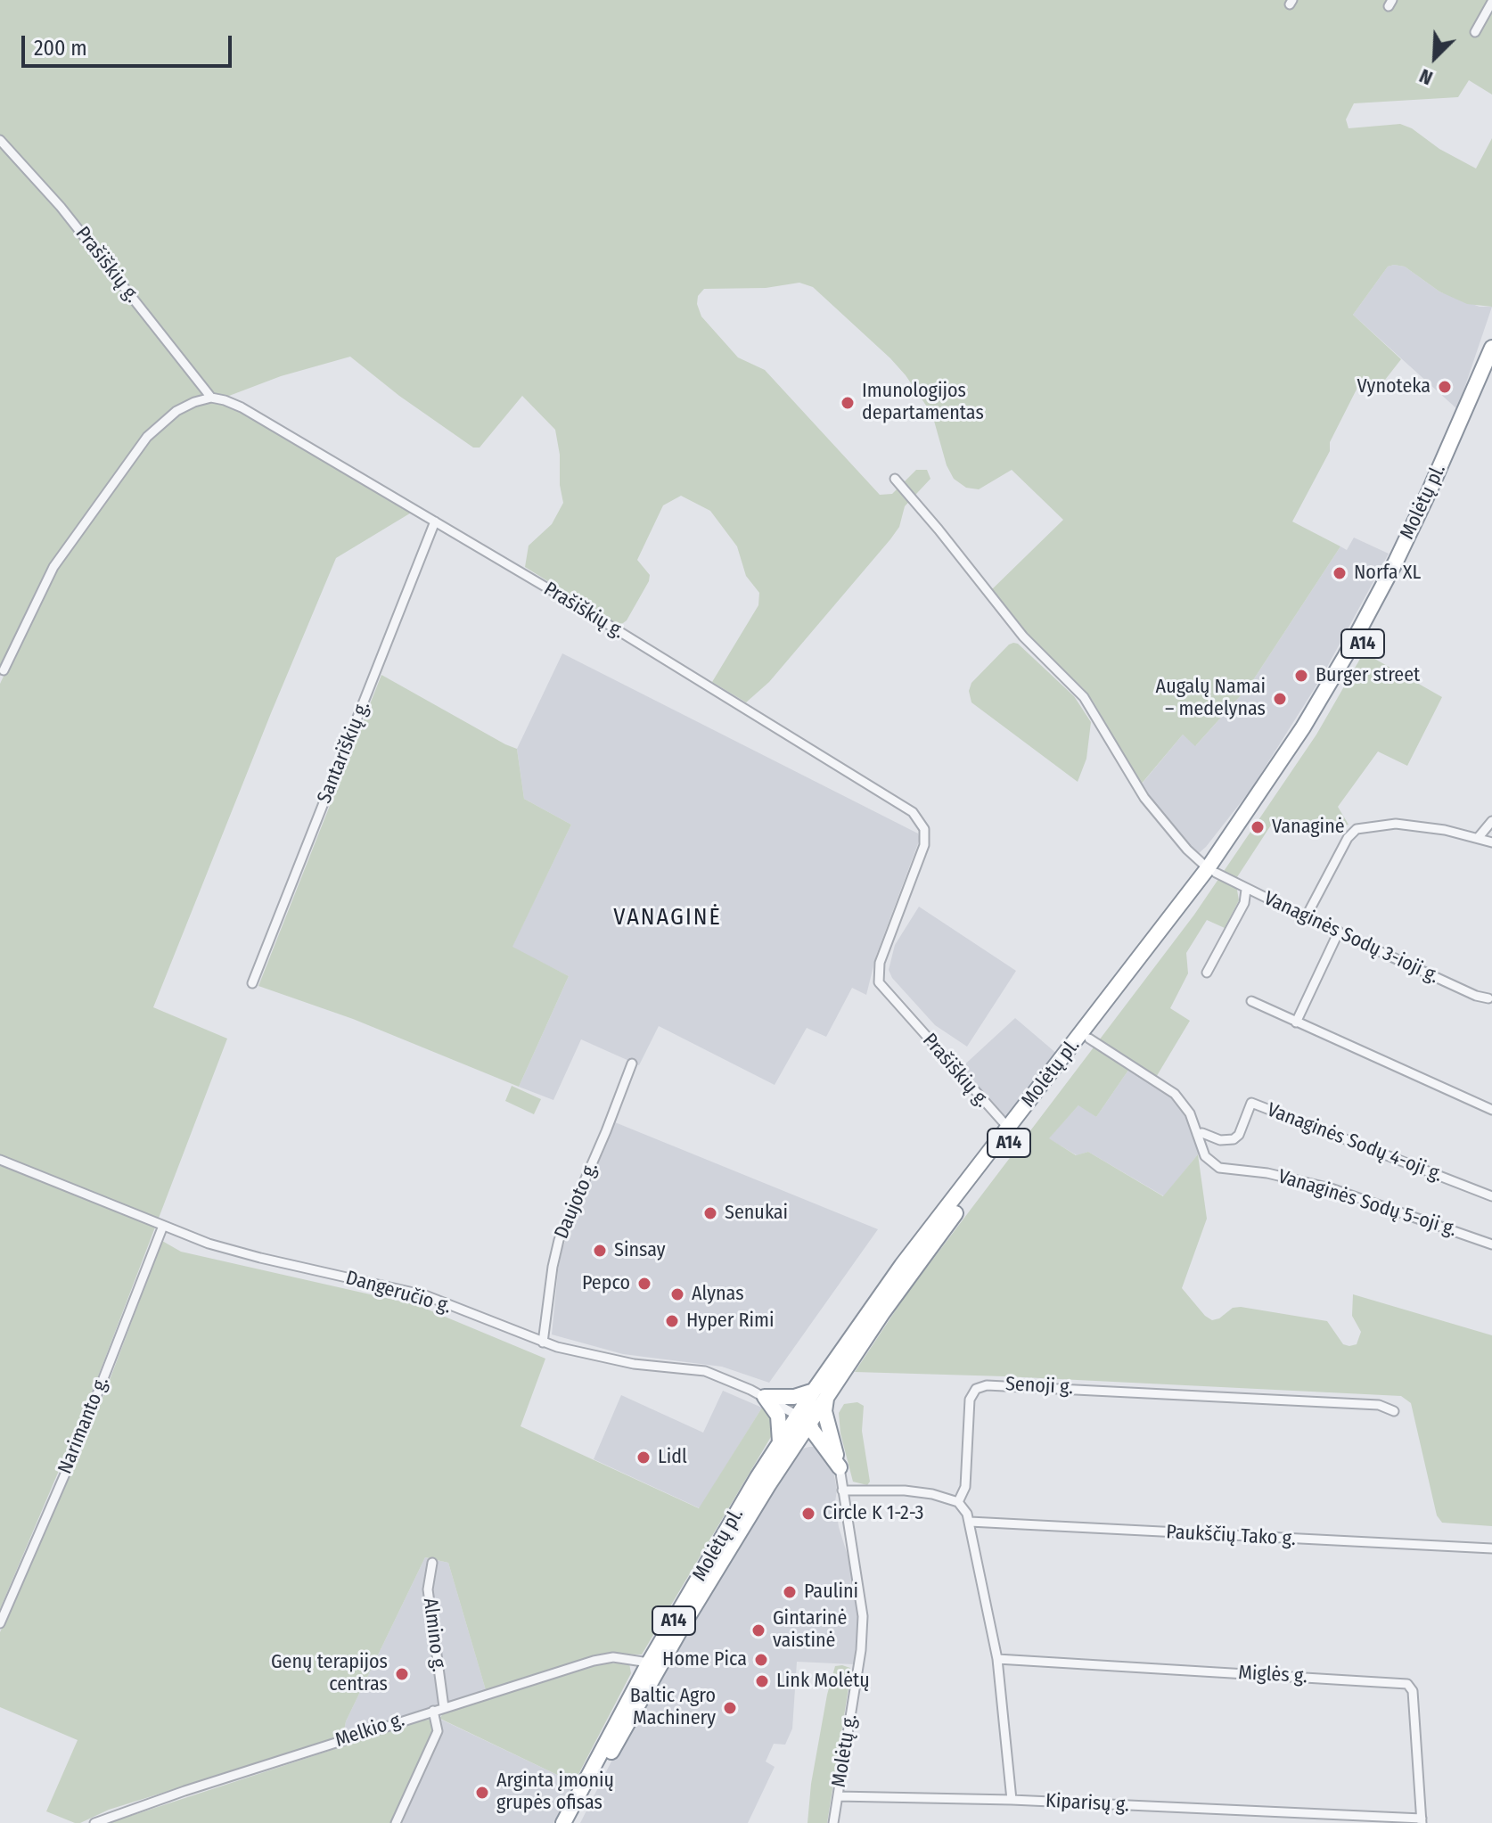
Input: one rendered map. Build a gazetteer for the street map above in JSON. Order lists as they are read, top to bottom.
{
  "streets": {
    "highway": ["Molėtų pl.", "A14"],
    "street": [
      "Prašiškių g.",
      "Santariškių g.",
      "Vanaginės Sodų 3-ioji g.",
      "Vanaginės Sodų 4-oji g.",
      "Daujoto g.",
      "Vanaginės Sodų 5-oji g.",
      "Dangeručio g.",
      "Senoji g.",
      "Narimanto g.",
      "Paukščių Tako g.",
      "Almino g.",
      "Miglės g.",
      "Melkio g.",
      "Molėtų g.",
      "Kiparisų g."
    ]
  },
  "crossings": [
    ["Prašiškių g.", "Molėtų pl."],
    ["Prašiškių g.", "Santariškių g."],
    ["Molėtų pl.", "Vanaginės Sodų 3-ioji g."],
    ["Molėtų pl.", "Vanaginės Sodų 5-oji g."],
    ["Molėtų pl.", "Dangeručio g."],
    ["Molėtų pl.", "Melkio g."],
    ["Vanaginės Sodų 4-oji g.", "Vanaginės Sodų 5-oji g."],
    ["Daujoto g.", "Dangeručio g."],
    ["Dangeručio g.", "Narimanto g."],
    ["Almino g.", "Melkio g."],
    ["Miglės g.", "Kiparisų g."],
    ["Molėtų g.", "Kiparisų g."]
  ],
  "districts": ["VANAGINĖ"],
  "places": [
    "Vynoteka",
    "Imunologijos departamentas",
    "Norfa XL",
    "Burger street",
    "Augalų Namai – medelynas",
    "Vanaginė",
    "Senukai",
    "Sinsay",
    "Pepco",
    "Alynas",
    "Hyper Rimi",
    "Lidl",
    "Circle K 1-2-3",
    "Paulini",
    "Gintarinė vaistinė",
    "Home Pica",
    "Genų terapijos centras",
    "Link Molėtų",
    "Baltic Agro Machinery",
    "Arginta įmonių grupės ofisas"
  ],
  "scale_bar": "200 m",
  "north": "bottom left"
}
